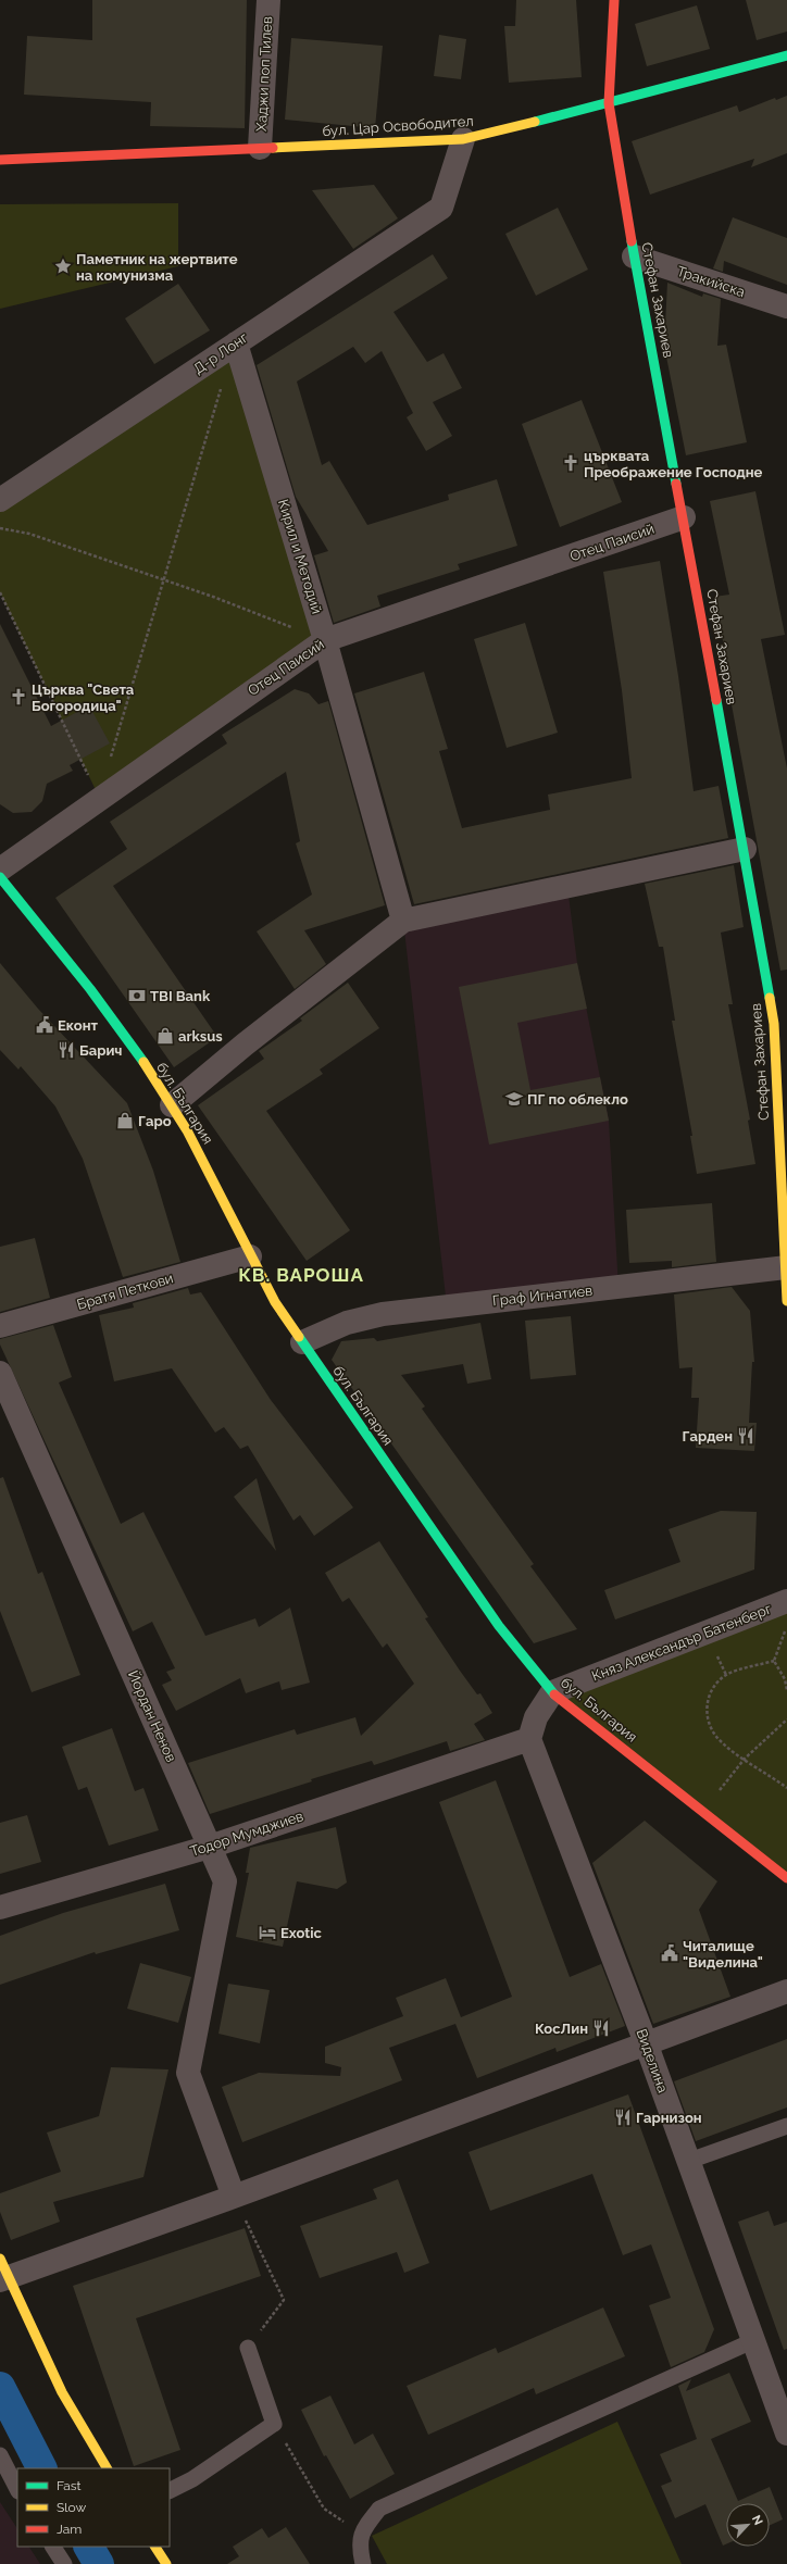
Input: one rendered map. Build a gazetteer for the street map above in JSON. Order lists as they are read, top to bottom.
{
  "streets": {
    "street": [
      "Хаджи поп Тилев",
      "бул. Цар Освободител",
      "Тракийска",
      "Стефан Захариев",
      "Д-р Лонг",
      "Отец Паисий",
      "Кирил и Методий",
      "бул. България",
      "Братя Петкови",
      "Граф Игнатиев",
      "Княз Александър Батенберг",
      "Йордан Ненов",
      "Тодор Мумджиев",
      "Виделина"
    ]
  },
  "crossings": [
    ["Хаджи поп Тилев", "бул. Цар Освободител"],
    ["бул. Цар Освободител", "Стефан Захариев"],
    ["бул. Цар Освободител", "Д-р Лонг"],
    ["Тракийска", "Стефан Захариев"],
    ["Стефан Захариев", "Отец Паисий"],
    ["Стефан Захариев", "Граф Игнатиев"],
    ["Д-р Лонг", "Кирил и Методий"],
    ["Отец Паисий", "Кирил и Методий"],
    ["бул. България", "Братя Петкови"],
    ["бул. България", "Граф Игнатиев"],
    ["бул. България", "Княз Александър Батенберг"],
    ["Йордан Ненов", "Тодор Мумджиев"],
    ["Тодор Мумджиев", "Виделина"]
  ],
  "districts": ["КВ. ВАРОША"],
  "places": {
    "place": ["Паметник на жертвите на комунизма"],
    "church": ["църквата Преображение Господне", "Църква \"Света Богородица\""],
    "bank": ["TBI Bank"],
    "public building": ["Еконт", "Читалище \"Виделина\""],
    "shop": ["arksus", "Гаро"],
    "restaurant": [
      "Барич",
      "Гарден",
      "КосЛин",
      "Гарнизон"
    ],
    "school or university": ["ПГ по облекло"],
    "hotel": ["Exotic"]
  },
  "legend": ["Fast", "Slow", "Jam"],
  "north": "top right"
}
